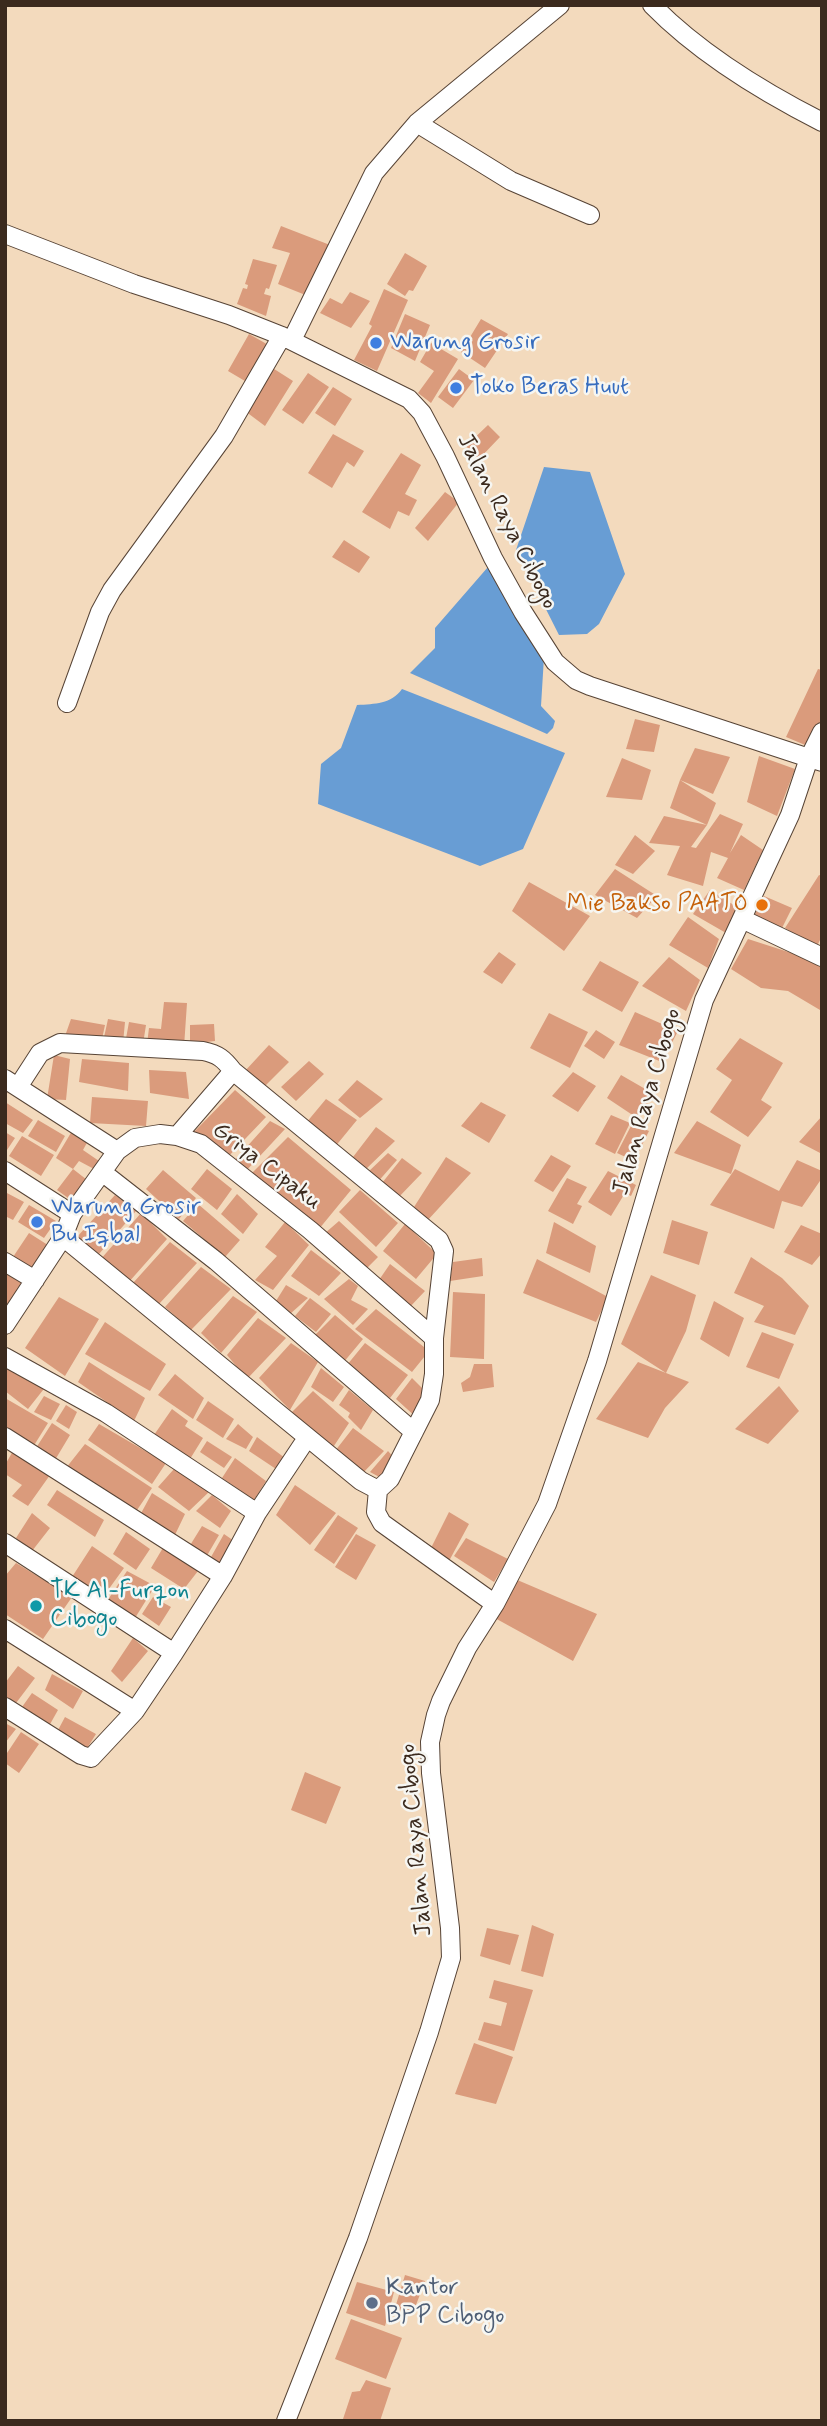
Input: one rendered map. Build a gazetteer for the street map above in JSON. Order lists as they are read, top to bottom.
{
  "streets": {
    "street": ["Jalan Raya Cibogo", "Griya Cipaku"]
  },
  "places": [
    "Warung Grosir",
    "Toko Beras Huut",
    "Mie Bakso PAATO",
    "Warung Grosir Bu Iqbal",
    "TK Al-Furqon Cibogo",
    "Kantor BPP Cibogo"
  ]
}
